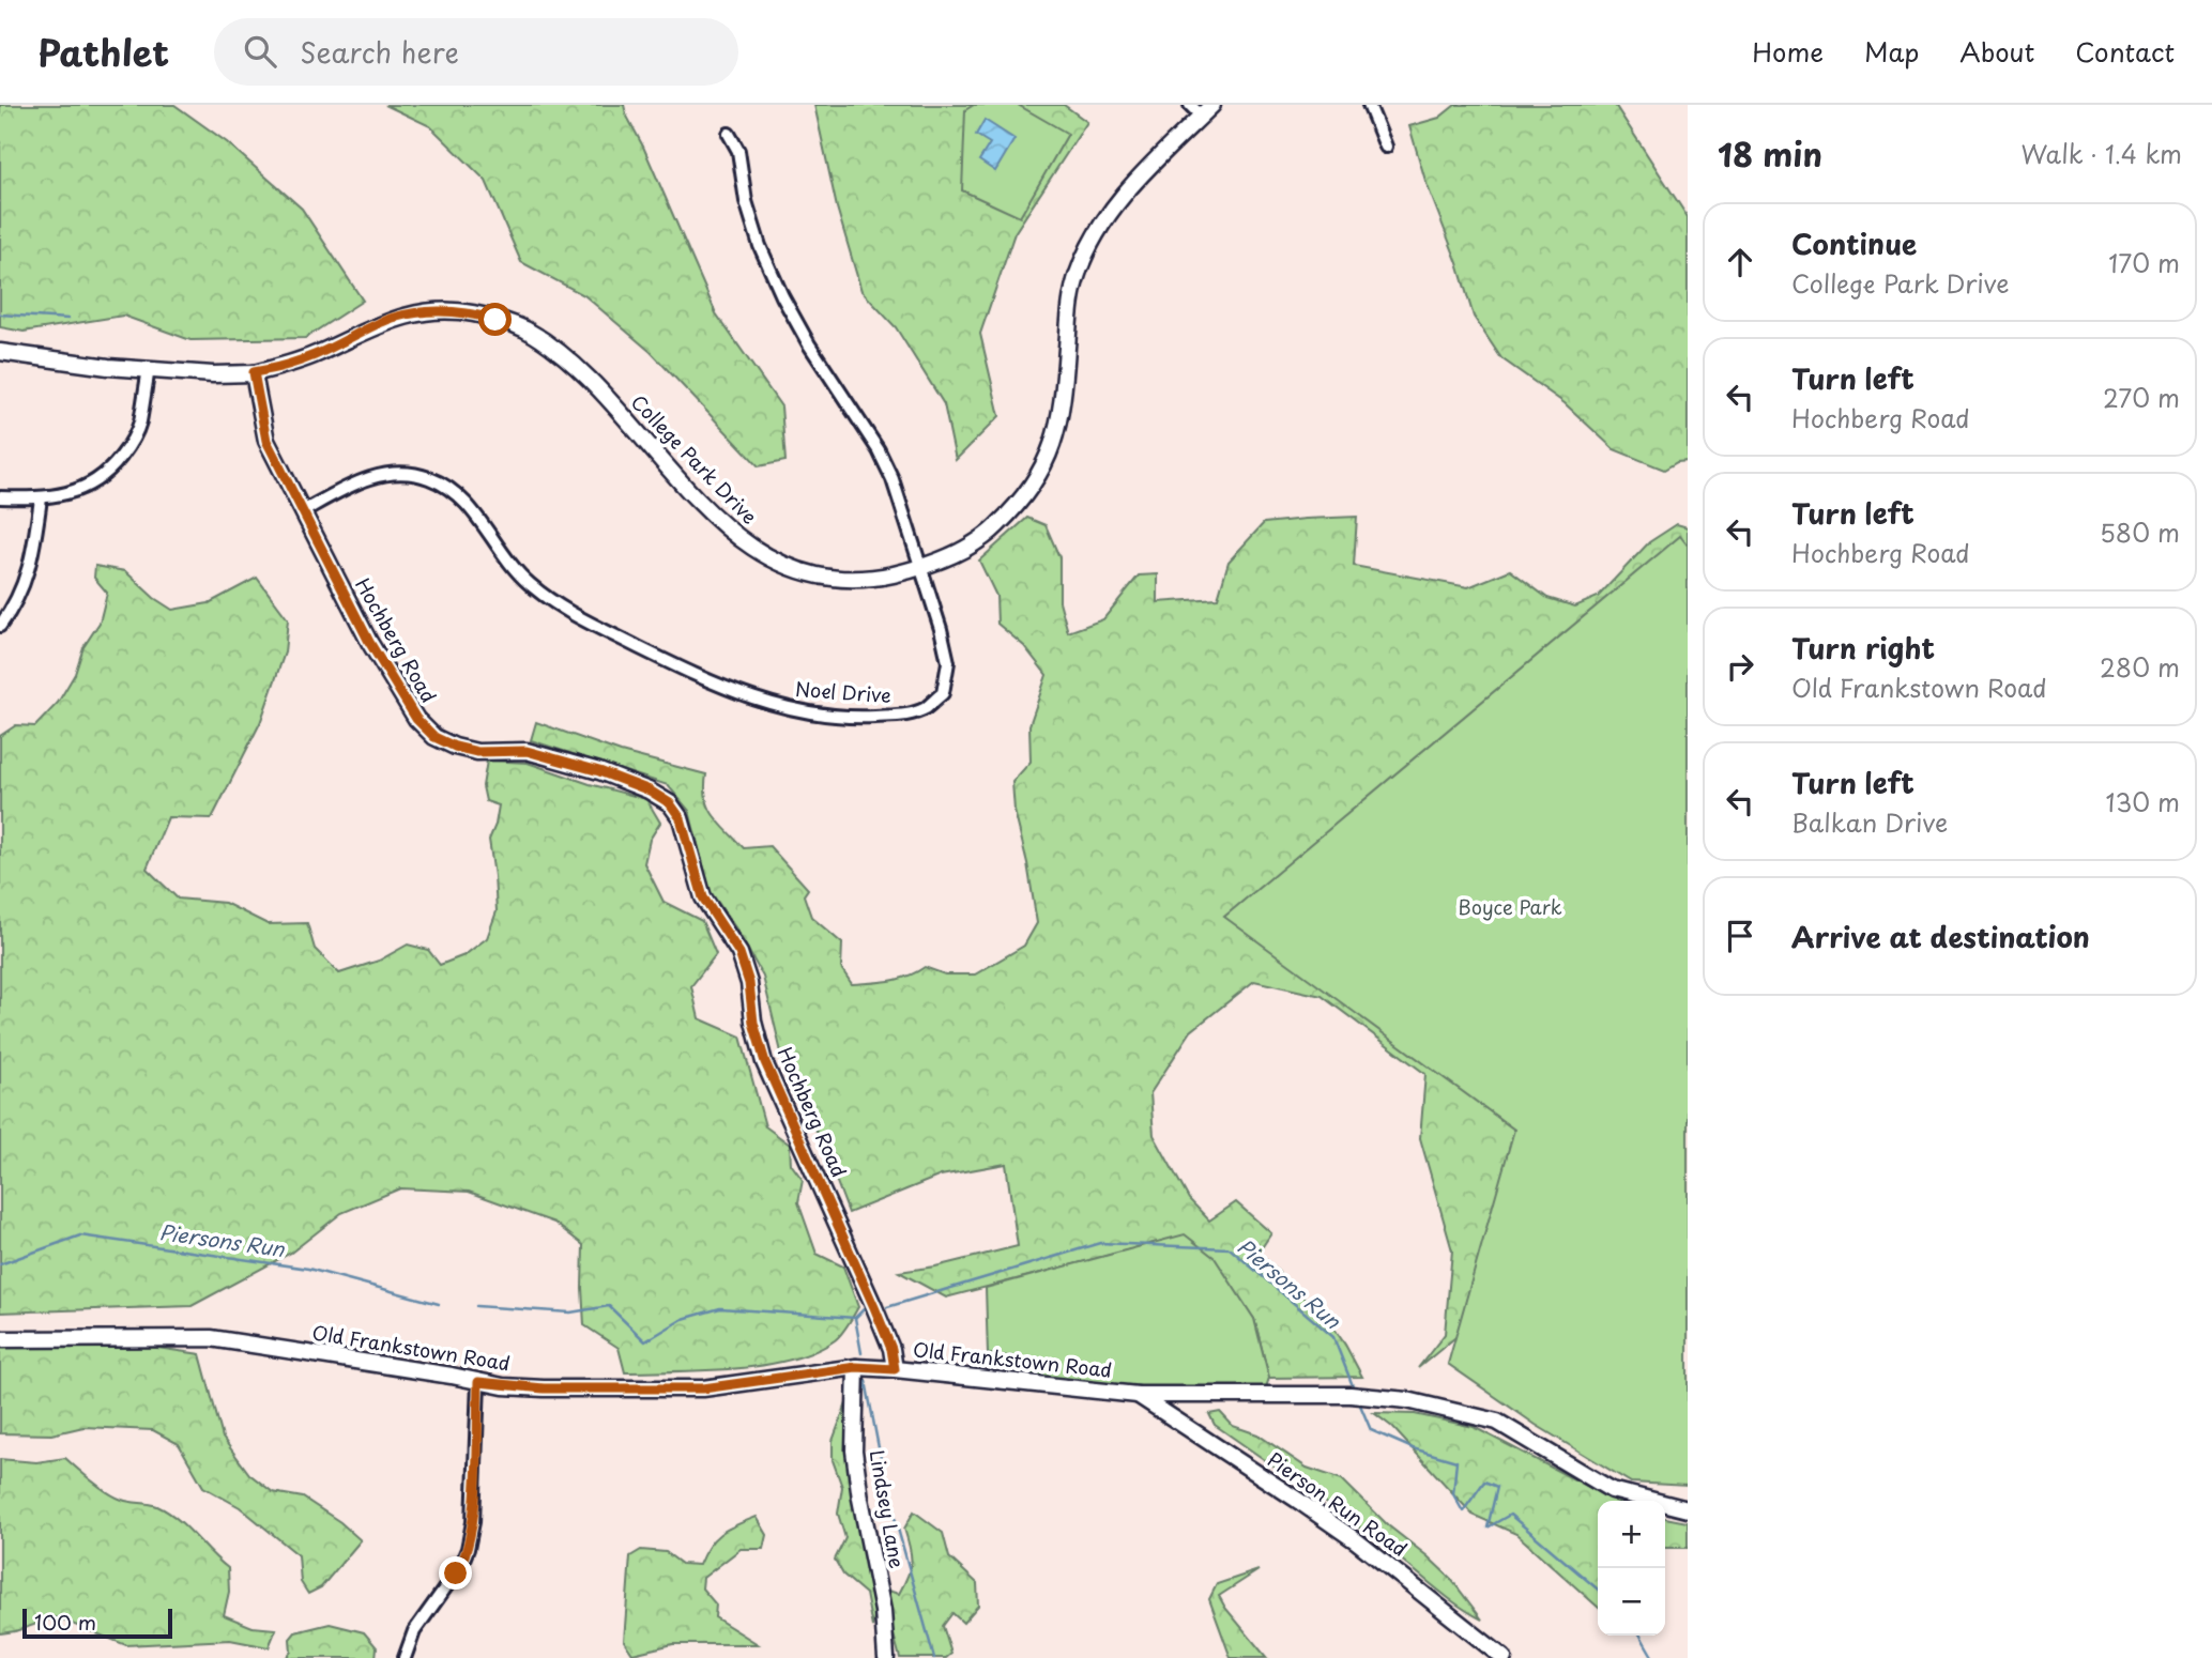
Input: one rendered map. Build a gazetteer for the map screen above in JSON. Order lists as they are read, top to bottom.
{
  "streets": {
    "street": [
      "College Park Drive",
      "Hochberg Road",
      "Noel Drive",
      "Old Frankstown Road",
      "Pierson Run Road",
      "Lindsey Lane"
    ]
  },
  "crossings": [
    ["College Park Drive", "Hochberg Road"],
    ["College Park Drive", "Noel Drive"],
    ["Hochberg Road", "Noel Drive"],
    ["Hochberg Road", "Old Frankstown Road"],
    ["Old Frankstown Road", "Pierson Run Road"],
    ["Old Frankstown Road", "Lindsey Lane"]
  ],
  "water": ["Piersons Run"],
  "parks": ["Boyce Park"],
  "scale_bar": "100 m",
  "page": {
    "header": "Pathlet",
    "search": "Search here",
    "nav": [
      "Home",
      "Map",
      "About",
      "Contact"
    ],
    "heading": ["18 min", "Walk · 1.4 km"],
    "list": [
      ["Continue", "College Park Drive", "170 m"],
      ["Turn left", "Hochberg Road", "270 m"],
      ["Turn left", "Hochberg Road", "580 m"],
      ["Turn right", "Old Frankstown Road", "280 m"],
      ["Turn left", "Balkan Drive", "130 m"],
      "Arrive at destination"
    ],
    "map_buttons": ["+", "−"],
    "scale": "100 m"
  }
}
